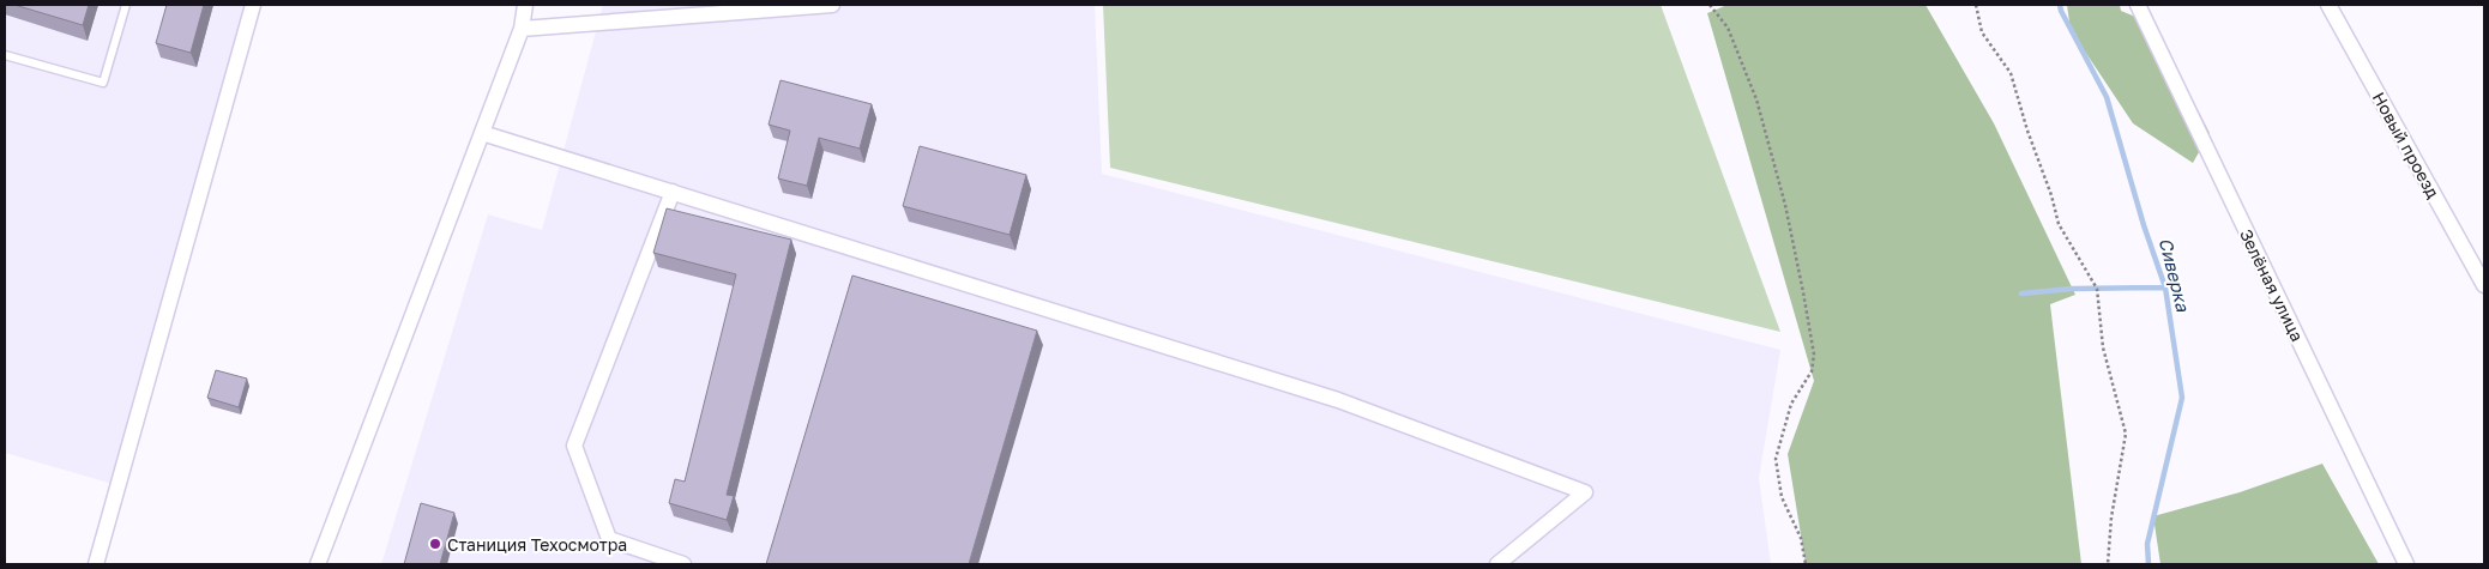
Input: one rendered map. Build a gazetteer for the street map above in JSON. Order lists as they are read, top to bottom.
{
  "streets": {
    "street": ["Новый проезд", "Зелёная улица"]
  },
  "water": ["Сиверка"],
  "places": ["Станиция Техосмотра"]
}
